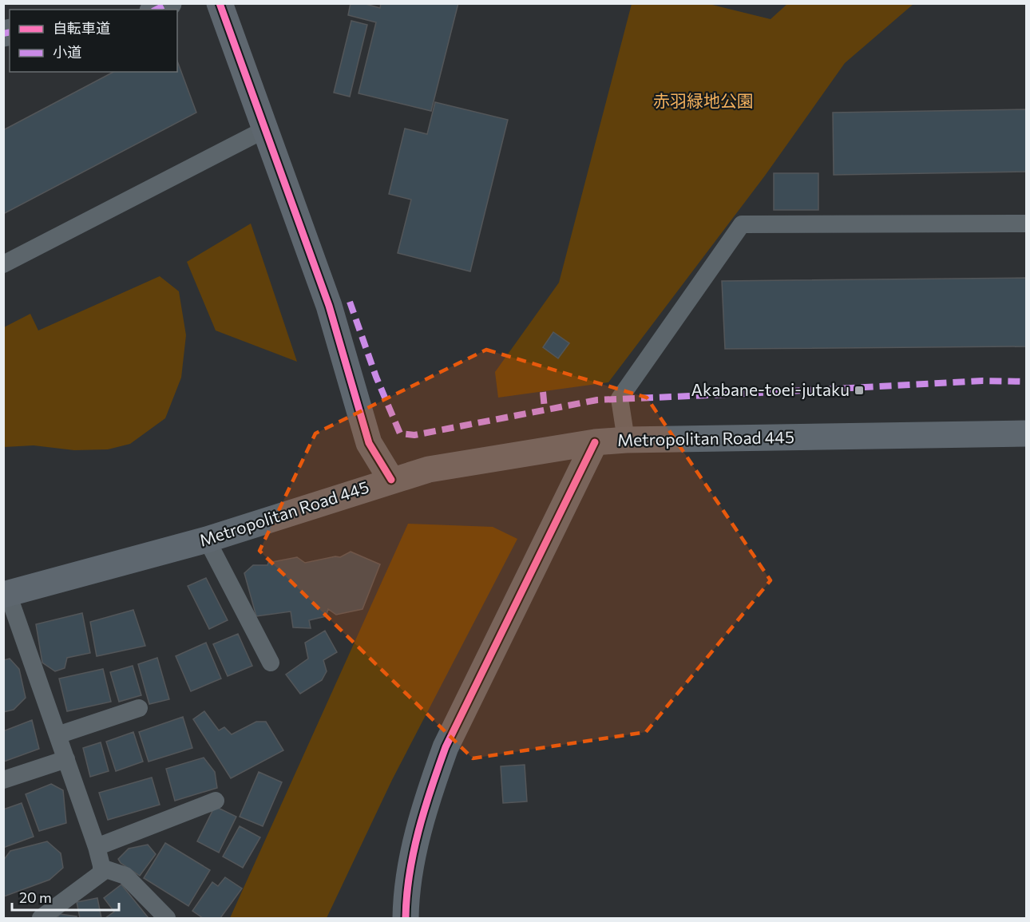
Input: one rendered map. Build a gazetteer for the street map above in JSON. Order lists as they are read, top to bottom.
{
  "streets": {
    "main road": ["Metropolitan Road 445"]
  },
  "parks": ["赤羽緑地公園"],
  "places": {
    "transit": ["Akabane-toei-jutaku"]
  },
  "legend": ["自転車道", "小道"],
  "scale_bar": "20 m"
}
